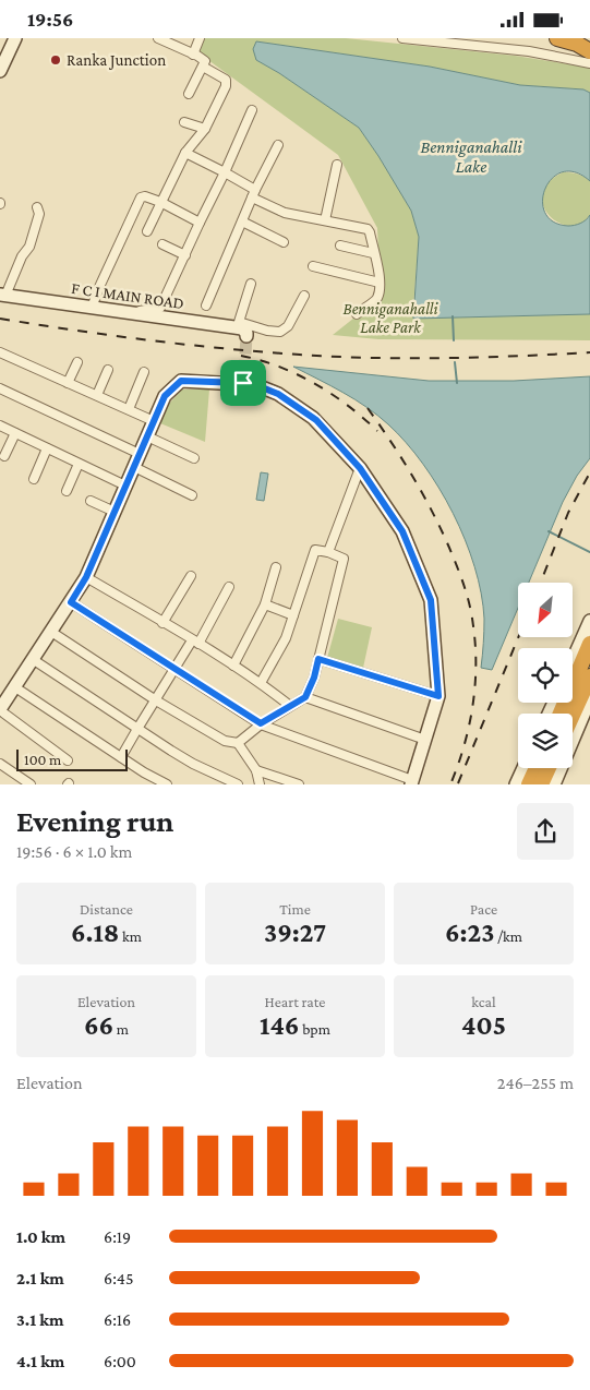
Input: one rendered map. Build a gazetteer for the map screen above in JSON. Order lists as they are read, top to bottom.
{
  "streets": {
    "street": ["F C I MAIN ROAD"]
  },
  "water": ["Benniganahalli Lake"],
  "parks": ["Benniganahalli Lake Park"],
  "places": ["Ranka Junction"],
  "scale_bar": "100 m",
  "north": "bottom left",
  "page": {
    "status": "19:56",
    "scale": "100 m",
    "heading": ["Evening run", "19:56 · 6 × 1.0 km"],
    "stats": [
      ["Distance", "6.18 km"],
      ["Time", "39:27"],
      ["Pace", "6:23 /km"],
      ["Elevation", "66 m"],
      ["Heart rate", "146 bpm"],
      ["kcal", "405"]
    ],
    "chart": ["Elevation", "246–255 m"],
    "list": [
      {
        "name": "1.0 km",
        "note": "6:19"
      },
      {
        "name": "2.1 km",
        "note": "6:45"
      },
      {
        "name": "3.1 km",
        "note": "6:16"
      },
      {
        "name": "4.1 km",
        "note": "6:00"
      }
    ]
  }
}
